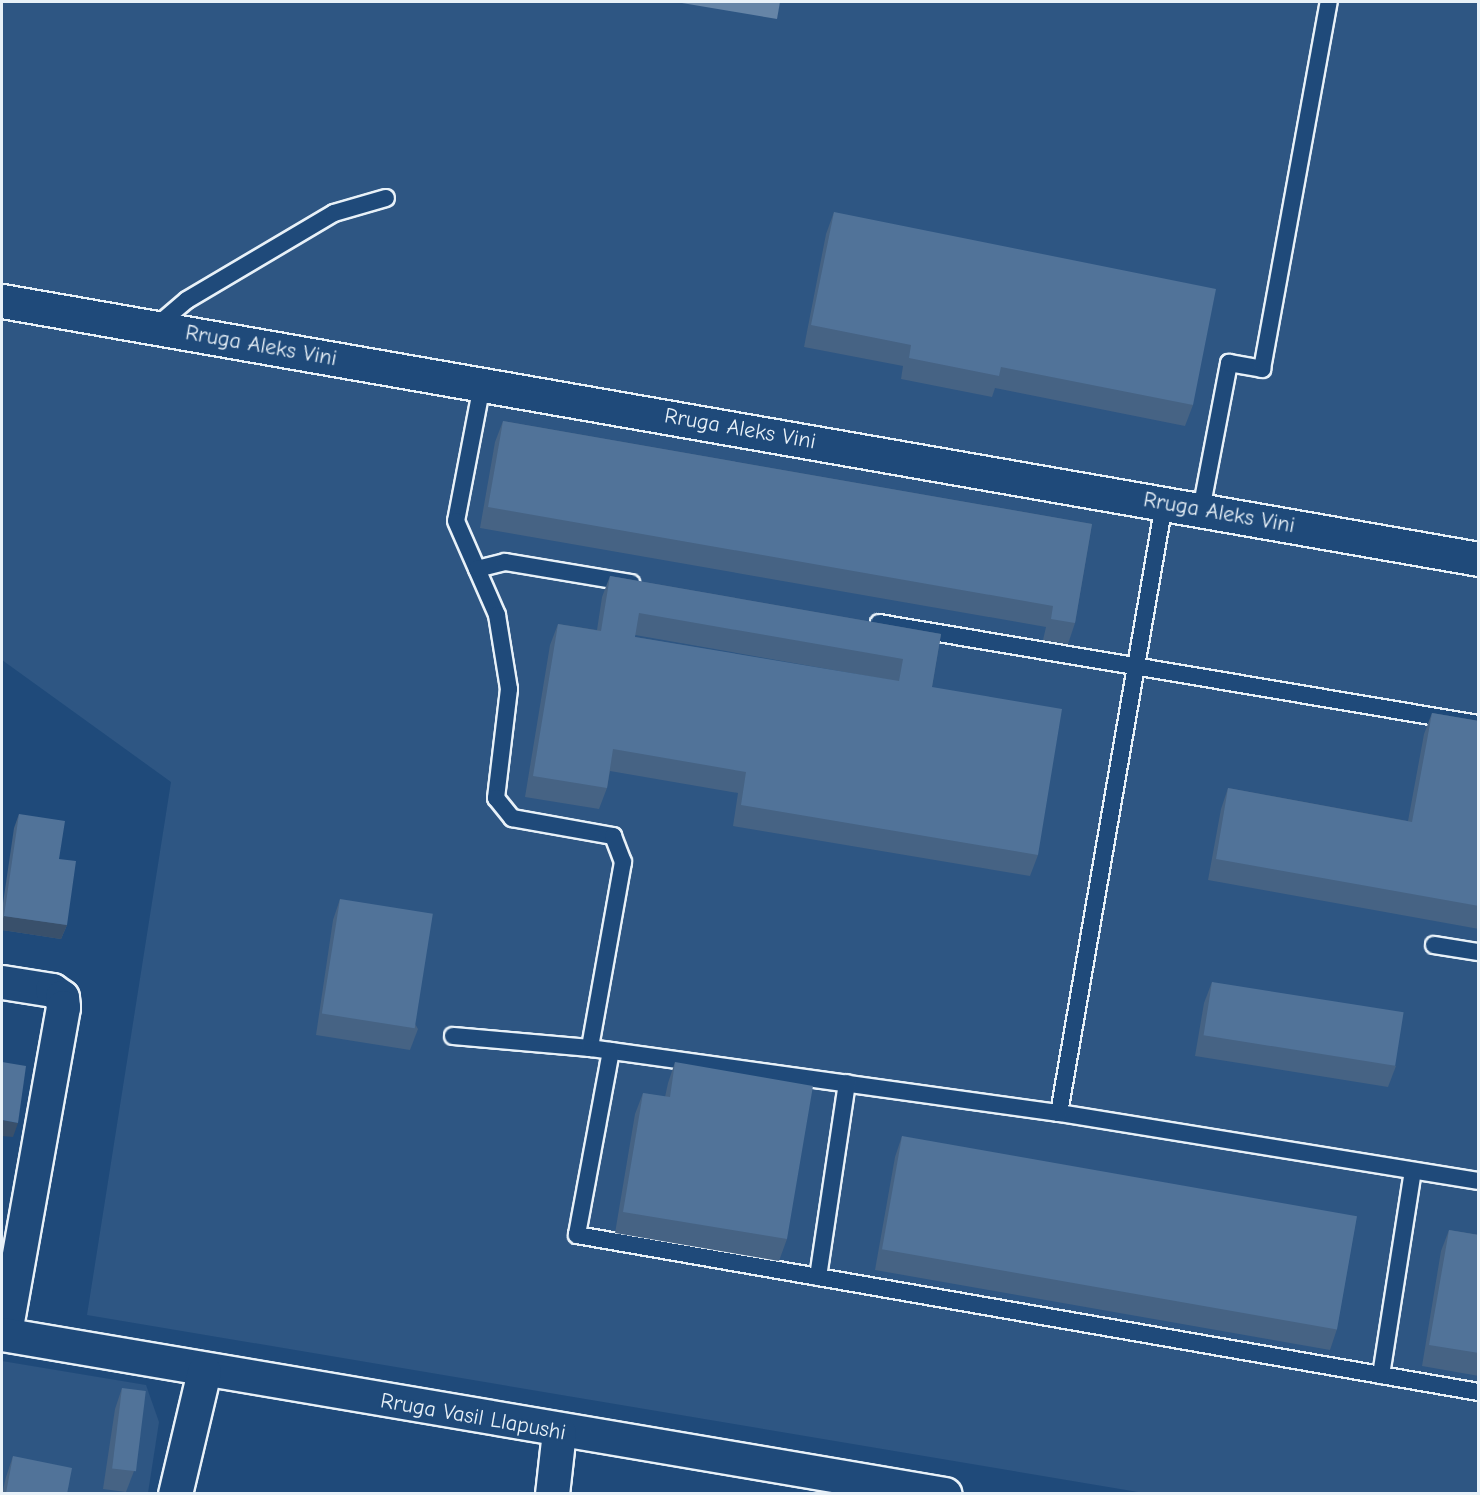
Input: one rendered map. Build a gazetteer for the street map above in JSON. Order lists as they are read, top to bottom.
{
  "streets": {
    "street": ["Rruga Aleks Vini", "Rruga Vasil Llapushi"]
  }
}
